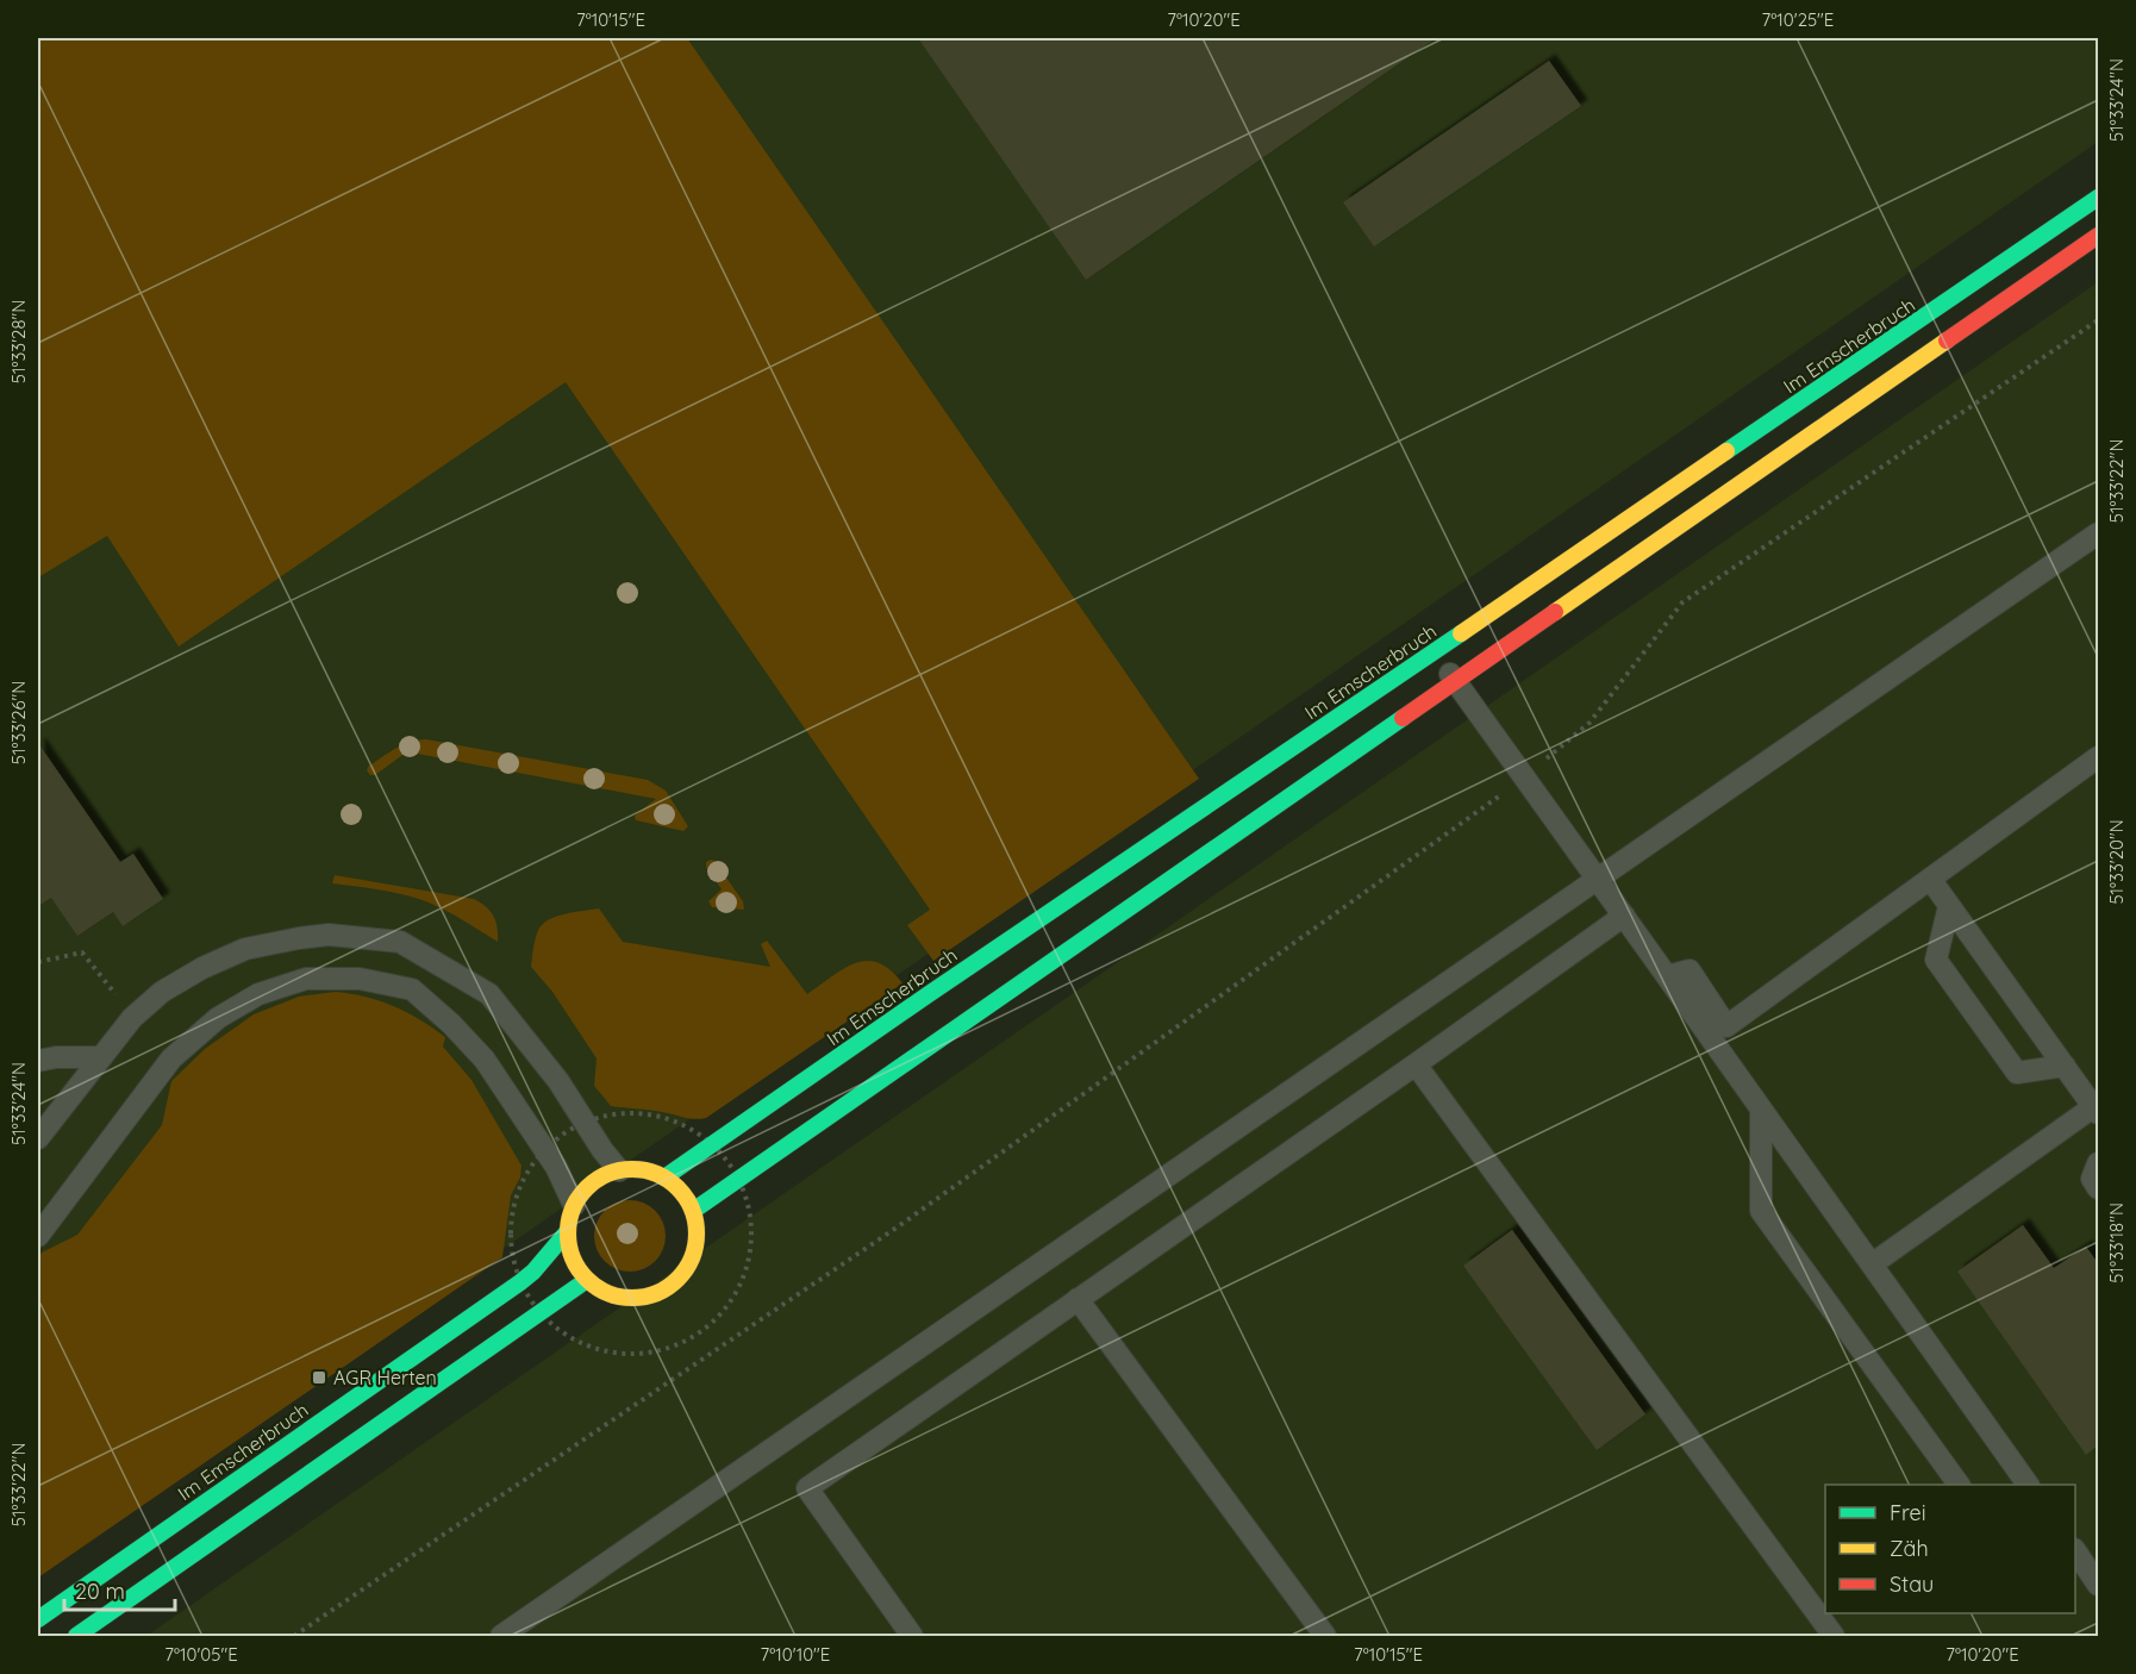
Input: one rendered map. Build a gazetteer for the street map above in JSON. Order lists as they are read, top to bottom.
{
  "streets": {
    "main road": ["Im Emscherbruch"]
  },
  "places": {
    "transit": ["AGR Herten"]
  },
  "legend": ["Frei", "Zäh", "Stau"],
  "scale_bar": "20 m",
  "coordinates": [
    "7°10'15\"E",
    "7°10'20\"E",
    "7°10'25\"E",
    "51°33'24\"N",
    "51°33'28\"N",
    "51°33'22\"N",
    "51°33'26\"N",
    "51°33'20\"N",
    "51°33'18\"N",
    "7°10'05\"E",
    "7°10'10\"E"
  ]
}
